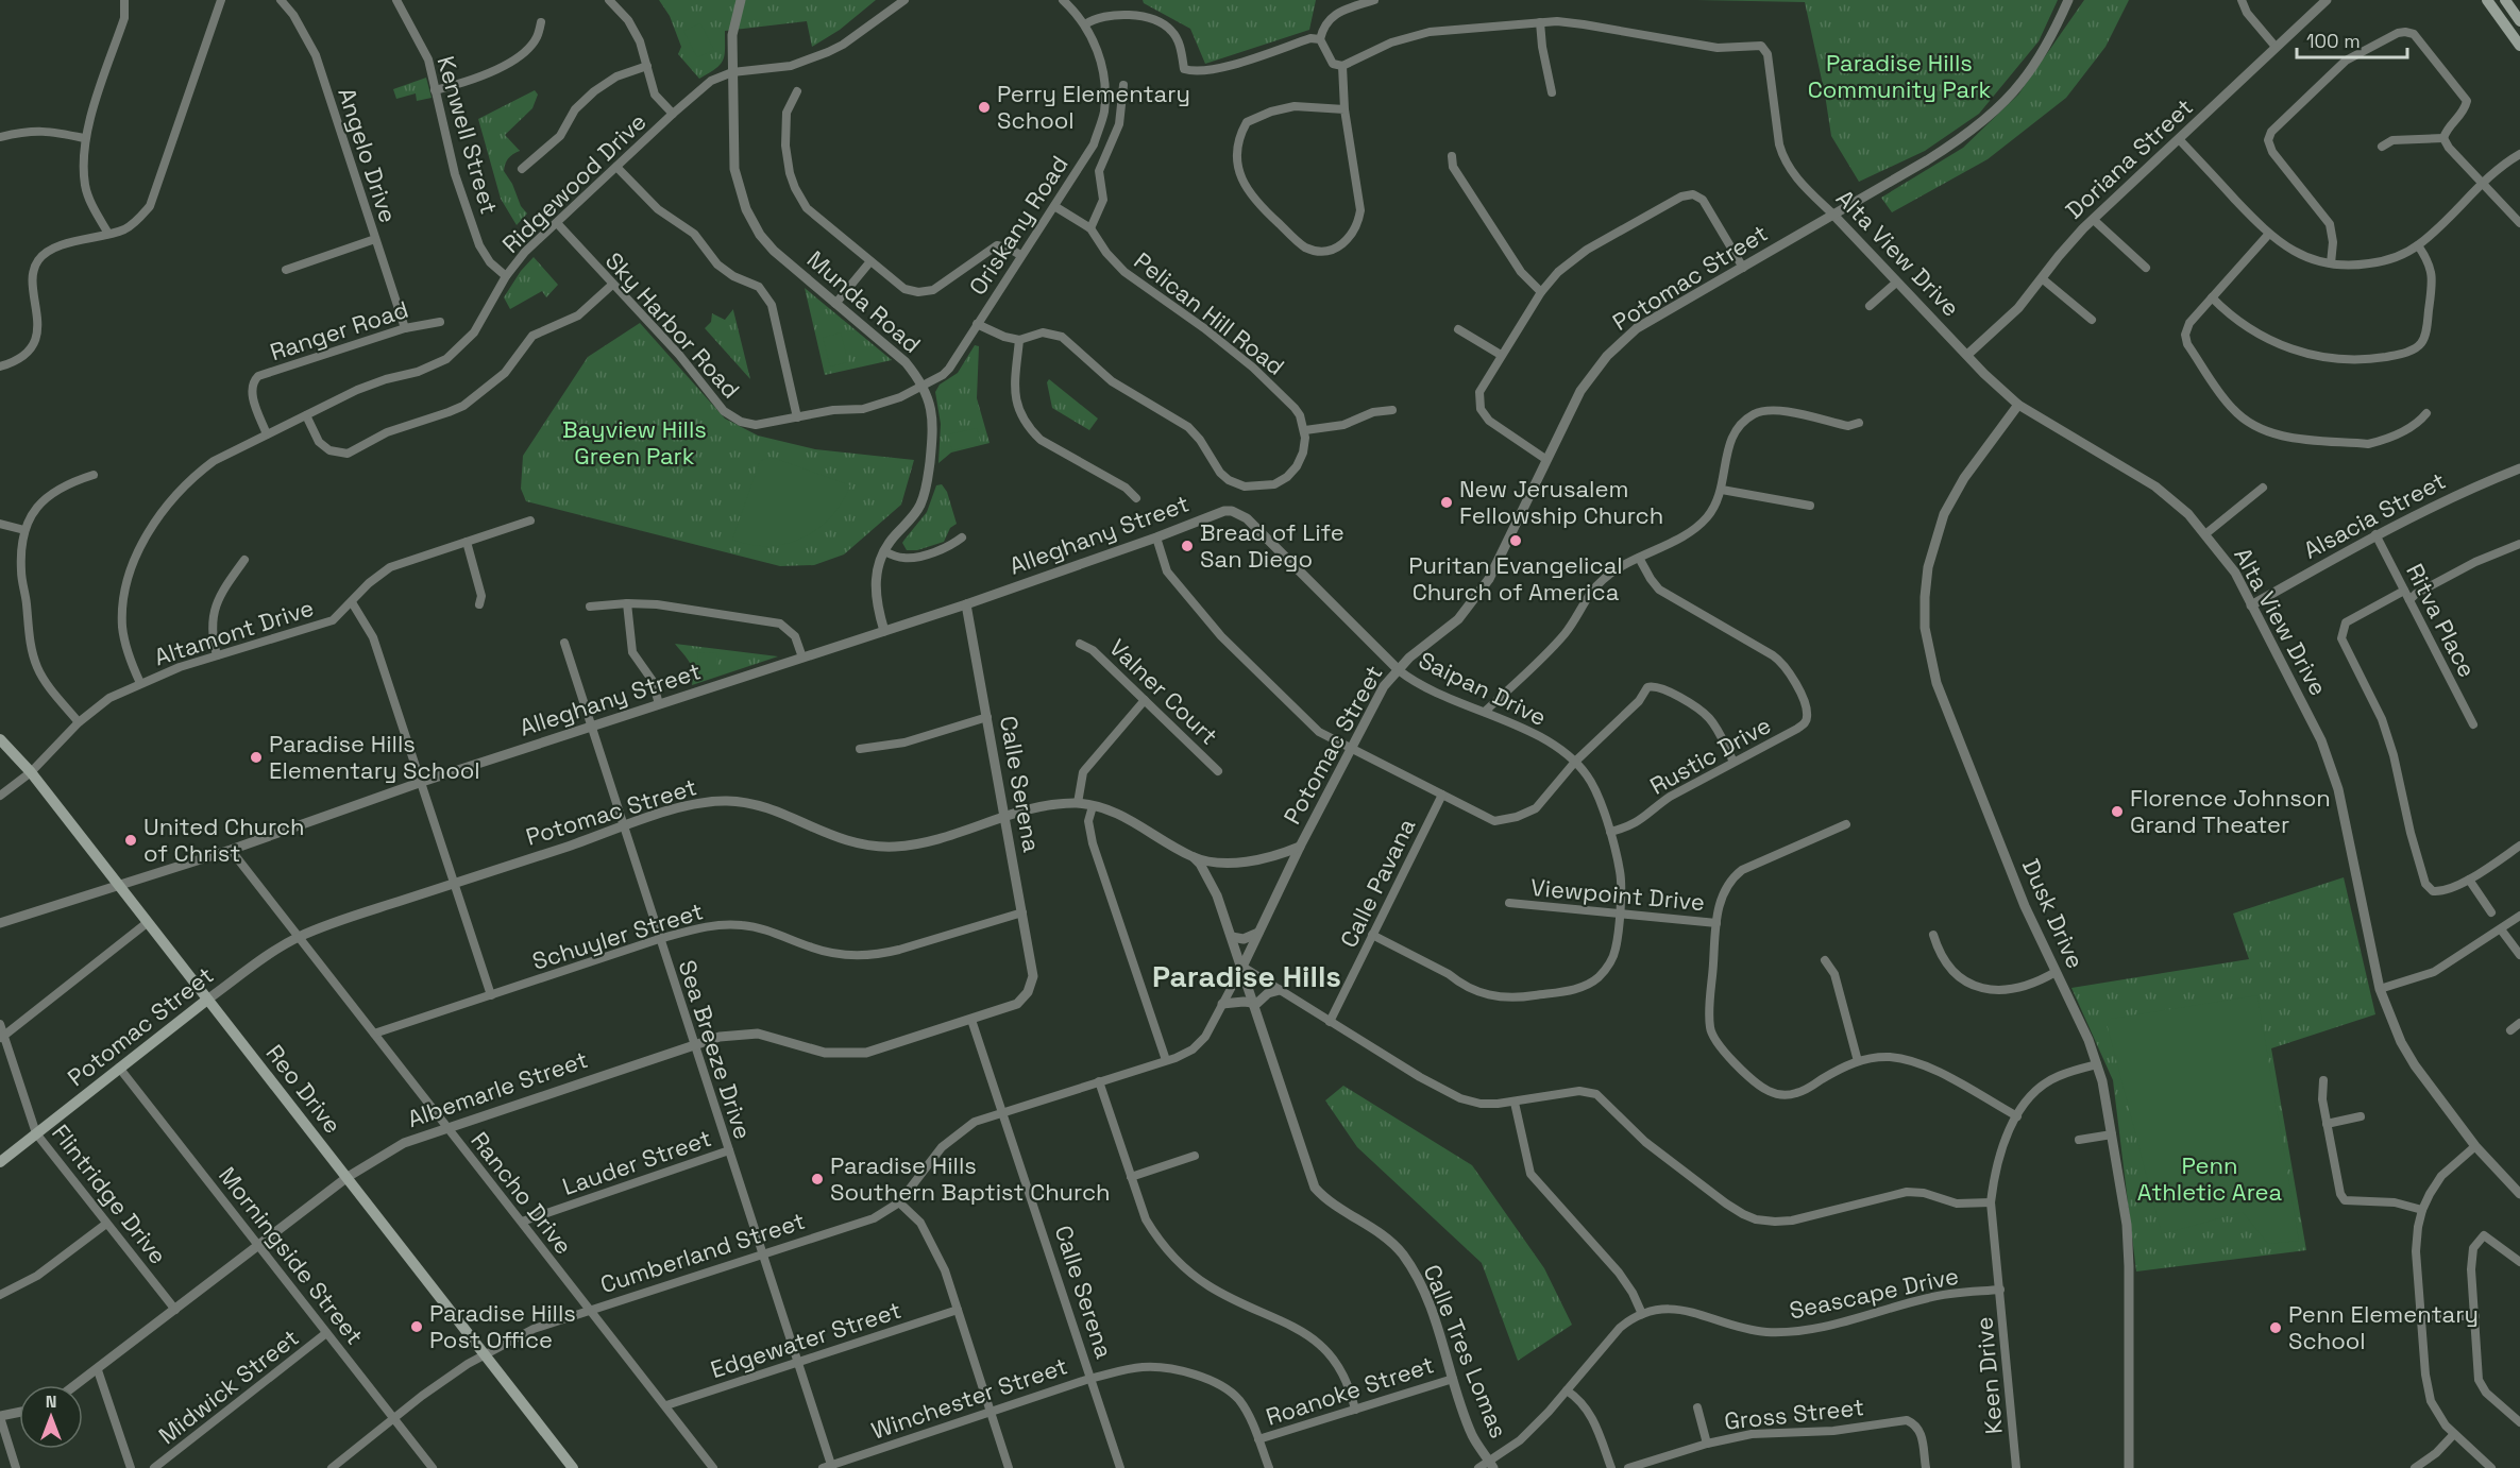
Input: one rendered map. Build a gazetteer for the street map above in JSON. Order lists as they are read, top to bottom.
{
  "streets": {
    "main road": ["Potomac Street", "Reo Drive"],
    "street": [
      "Kenwell Street",
      "Angelo Drive",
      "Doriana Street",
      "Ridgewood Drive",
      "Oriskany Road",
      "Alta View Drive",
      "Munda Road",
      "Pelican Hill Road",
      "Sky Harbor Road",
      "Ranger Road",
      "Alsacia Street",
      "Alleghany Street",
      "Ritva Place",
      "Altamont Drive",
      "Saipan Drive",
      "Valner Court",
      "Rustic Drive",
      "Calle Serena",
      "Calle Pavana",
      "Viewpoint Drive",
      "Dusk Drive",
      "Schuyler Street",
      "Sea Breeze Drive",
      "Albemarle Street",
      "Lauder Street",
      "Rancho Drive",
      "Flintridge Drive",
      "Cumberland Street",
      "Morningside Street",
      "Seascape Drive",
      "Edgewater Street",
      "Calle Tres Lomas",
      "Keen Drive",
      "Midwick Street",
      "Roanoke Street",
      "Winchester Street",
      "Gross Street"
    ]
  },
  "crossings": [
    ["Kenwell Street", "Ridgewood Drive"],
    ["Angelo Drive", "Ranger Road"],
    ["Doriana Street", "Alta View Drive"],
    ["Ridgewood Drive", "Munda Road"],
    ["Ridgewood Drive", "Sky Harbor Road"],
    ["Ridgewood Drive", "Ranger Road"],
    ["Ridgewood Drive", "Altamont Drive"],
    ["Oriskany Road", "Munda Road"],
    ["Oriskany Road", "Pelican Hill Road"],
    ["Oriskany Road", "Sky Harbor Road"],
    ["Alta View Drive", "Potomac Street"],
    ["Alta View Drive", "Alsacia Street"],
    ["Alta View Drive", "Dusk Drive"],
    ["Potomac Street", "Saipan Drive"],
    ["Potomac Street", "Calle Serena"],
    ["Potomac Street", "Sea Breeze Drive"],
    ["Potomac Street", "Reo Drive"],
    ["Potomac Street", "Rancho Drive"],
    ["Potomac Street", "Flintridge Drive"],
    ["Potomac Street", "Cumberland Street"],
    ["Potomac Street", "Morningside Street"],
    ["Potomac Street", "Calle Tres Lomas"],
    ["Munda Road", "Sky Harbor Road"],
    ["Munda Road", "Alleghany Street"],
    ["Alsacia Street", "Ritva Place"],
    ["Alleghany Street", "Saipan Drive"],
    ["Alleghany Street", "Calle Serena"],
    ["Alleghany Street", "Sea Breeze Drive"],
    ["Alleghany Street", "Reo Drive"],
    ["Alleghany Street", "Rancho Drive"],
    ["Altamont Drive", "Reo Drive"],
    ["Saipan Drive", "Rustic Drive"],
    ["Saipan Drive", "Calle Pavana"],
    ["Saipan Drive", "Viewpoint Drive"],
    ["Calle Serena", "Schuyler Street"],
    ["Calle Serena", "Albemarle Street"],
    ["Calle Serena", "Cumberland Street"],
    ["Calle Serena", "Winchester Street"],
    ["Viewpoint Drive", "Keen Drive"],
    ["Dusk Drive", "Keen Drive"],
    ["Schuyler Street", "Sea Breeze Drive"],
    ["Schuyler Street", "Rancho Drive"],
    ["Sea Breeze Drive", "Albemarle Street"],
    ["Sea Breeze Drive", "Lauder Street"],
    ["Sea Breeze Drive", "Cumberland Street"],
    ["Sea Breeze Drive", "Edgewater Street"],
    ["Sea Breeze Drive", "Winchester Street"],
    ["Reo Drive", "Albemarle Street"],
    ["Reo Drive", "Cumberland Street"],
    ["Albemarle Street", "Rancho Drive"],
    ["Albemarle Street", "Flintridge Drive"],
    ["Albemarle Street", "Morningside Street"],
    ["Lauder Street", "Rancho Drive"],
    ["Rancho Drive", "Cumberland Street"],
    ["Rancho Drive", "Edgewater Street"],
    ["Cumberland Street", "Morningside Street"],
    ["Cumberland Street", "Calle Tres Lomas"],
    ["Morningside Street", "Midwick Street"],
    ["Seascape Drive", "Calle Tres Lomas"],
    ["Seascape Drive", "Keen Drive"],
    ["Calle Tres Lomas", "Roanoke Street"],
    ["Roanoke Street", "Winchester Street"]
  ],
  "districts": ["Paradise Hills"],
  "parks": ["Paradise Hills Community Park", "Bayview Hills Green Park", "Penn Athletic Area"],
  "places": [
    "Perry Elementary School",
    "New Jerusalem Fellowship Church",
    "Puritan Evangelical Church of America",
    "Bread of Life San Diego",
    "Paradise Hills Elementary School",
    "Florence Johnson Grand Theater",
    "United Church of Christ",
    "Paradise Hills Southern Baptist Church",
    "Paradise Hills Post Office",
    "Penn Elementary School"
  ],
  "scale_bar": "100 m",
  "north": "top"
}
